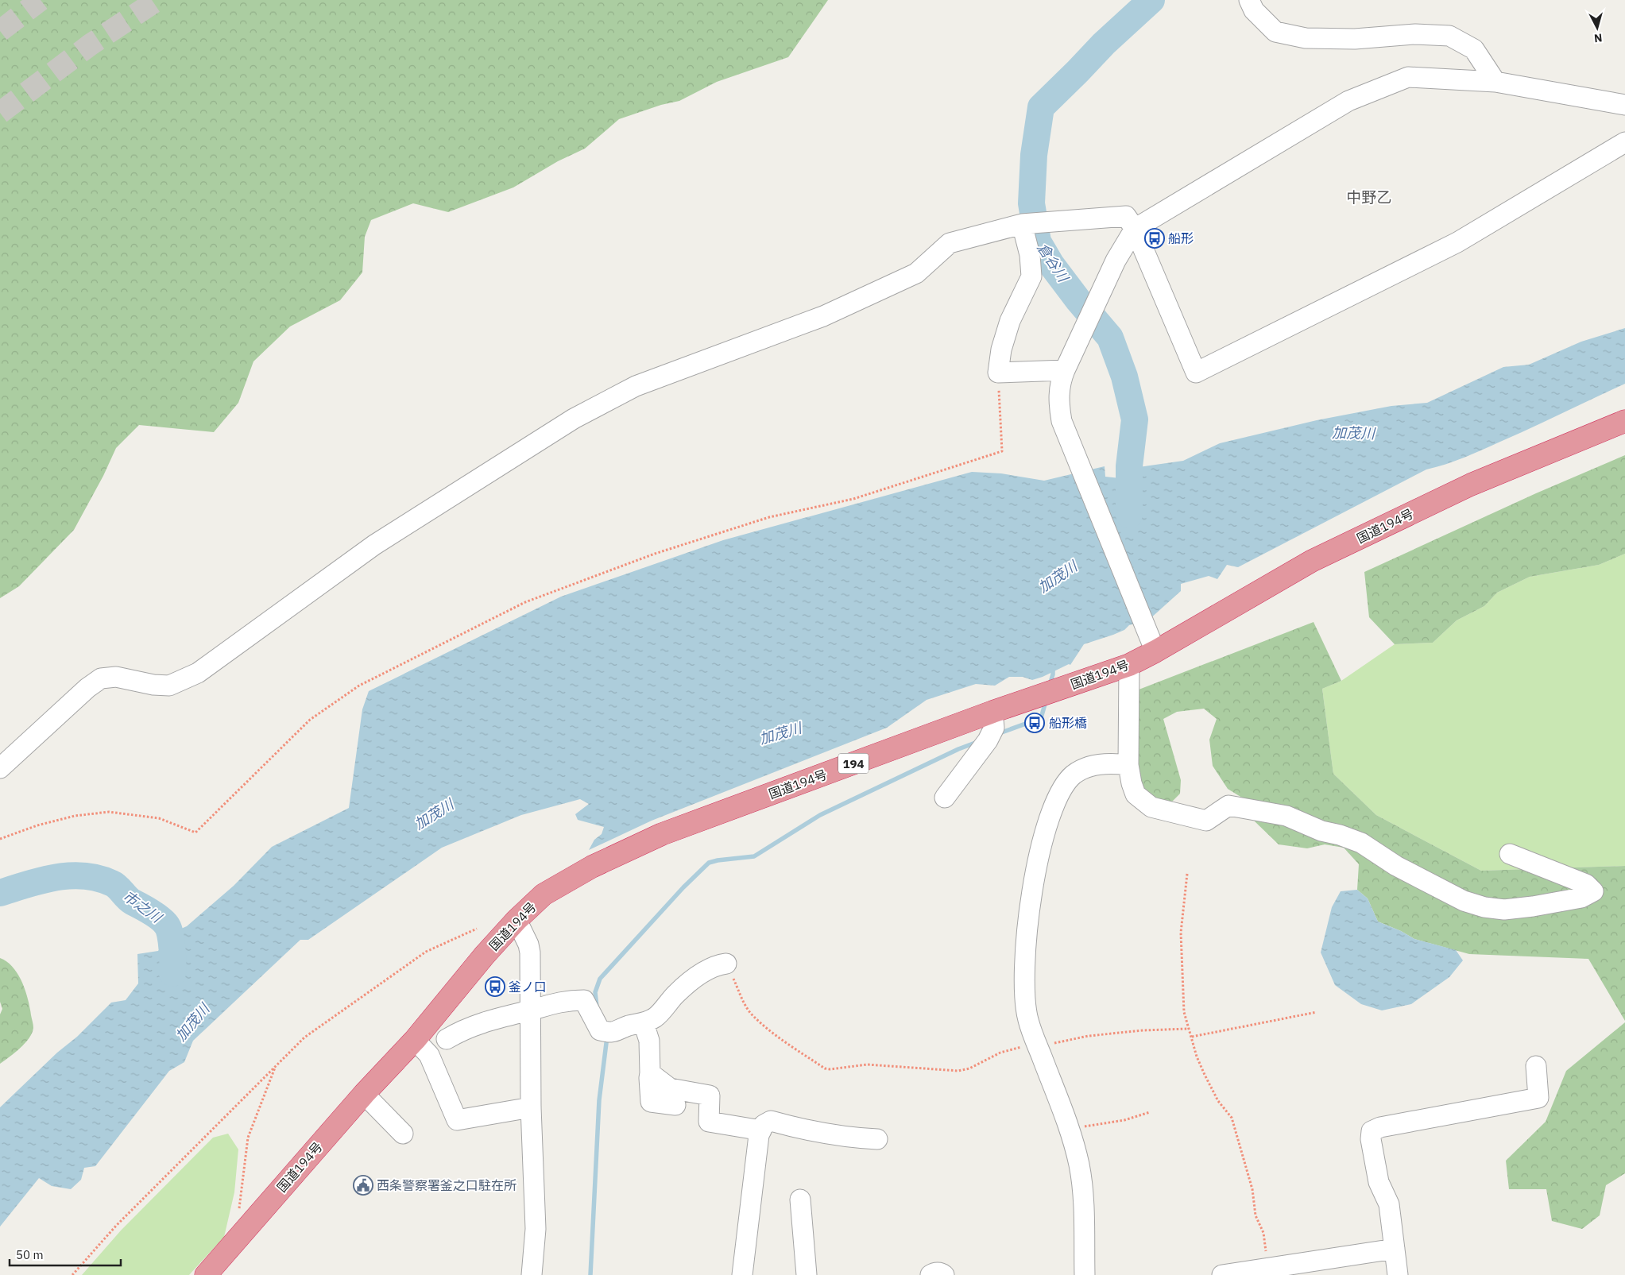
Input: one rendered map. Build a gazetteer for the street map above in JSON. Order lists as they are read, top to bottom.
{
  "streets": {
    "highway": ["国道194号", "194"]
  },
  "districts": ["中野乙"],
  "water": ["倉谷川", "加茂川", "市之川"],
  "places": {
    "bus stop": ["船形", "船形橋", "釜ノ口"],
    "public building": ["西条警察署釜之口駐在所"]
  },
  "scale_bar": "50 m",
  "north": "bottom"
}
